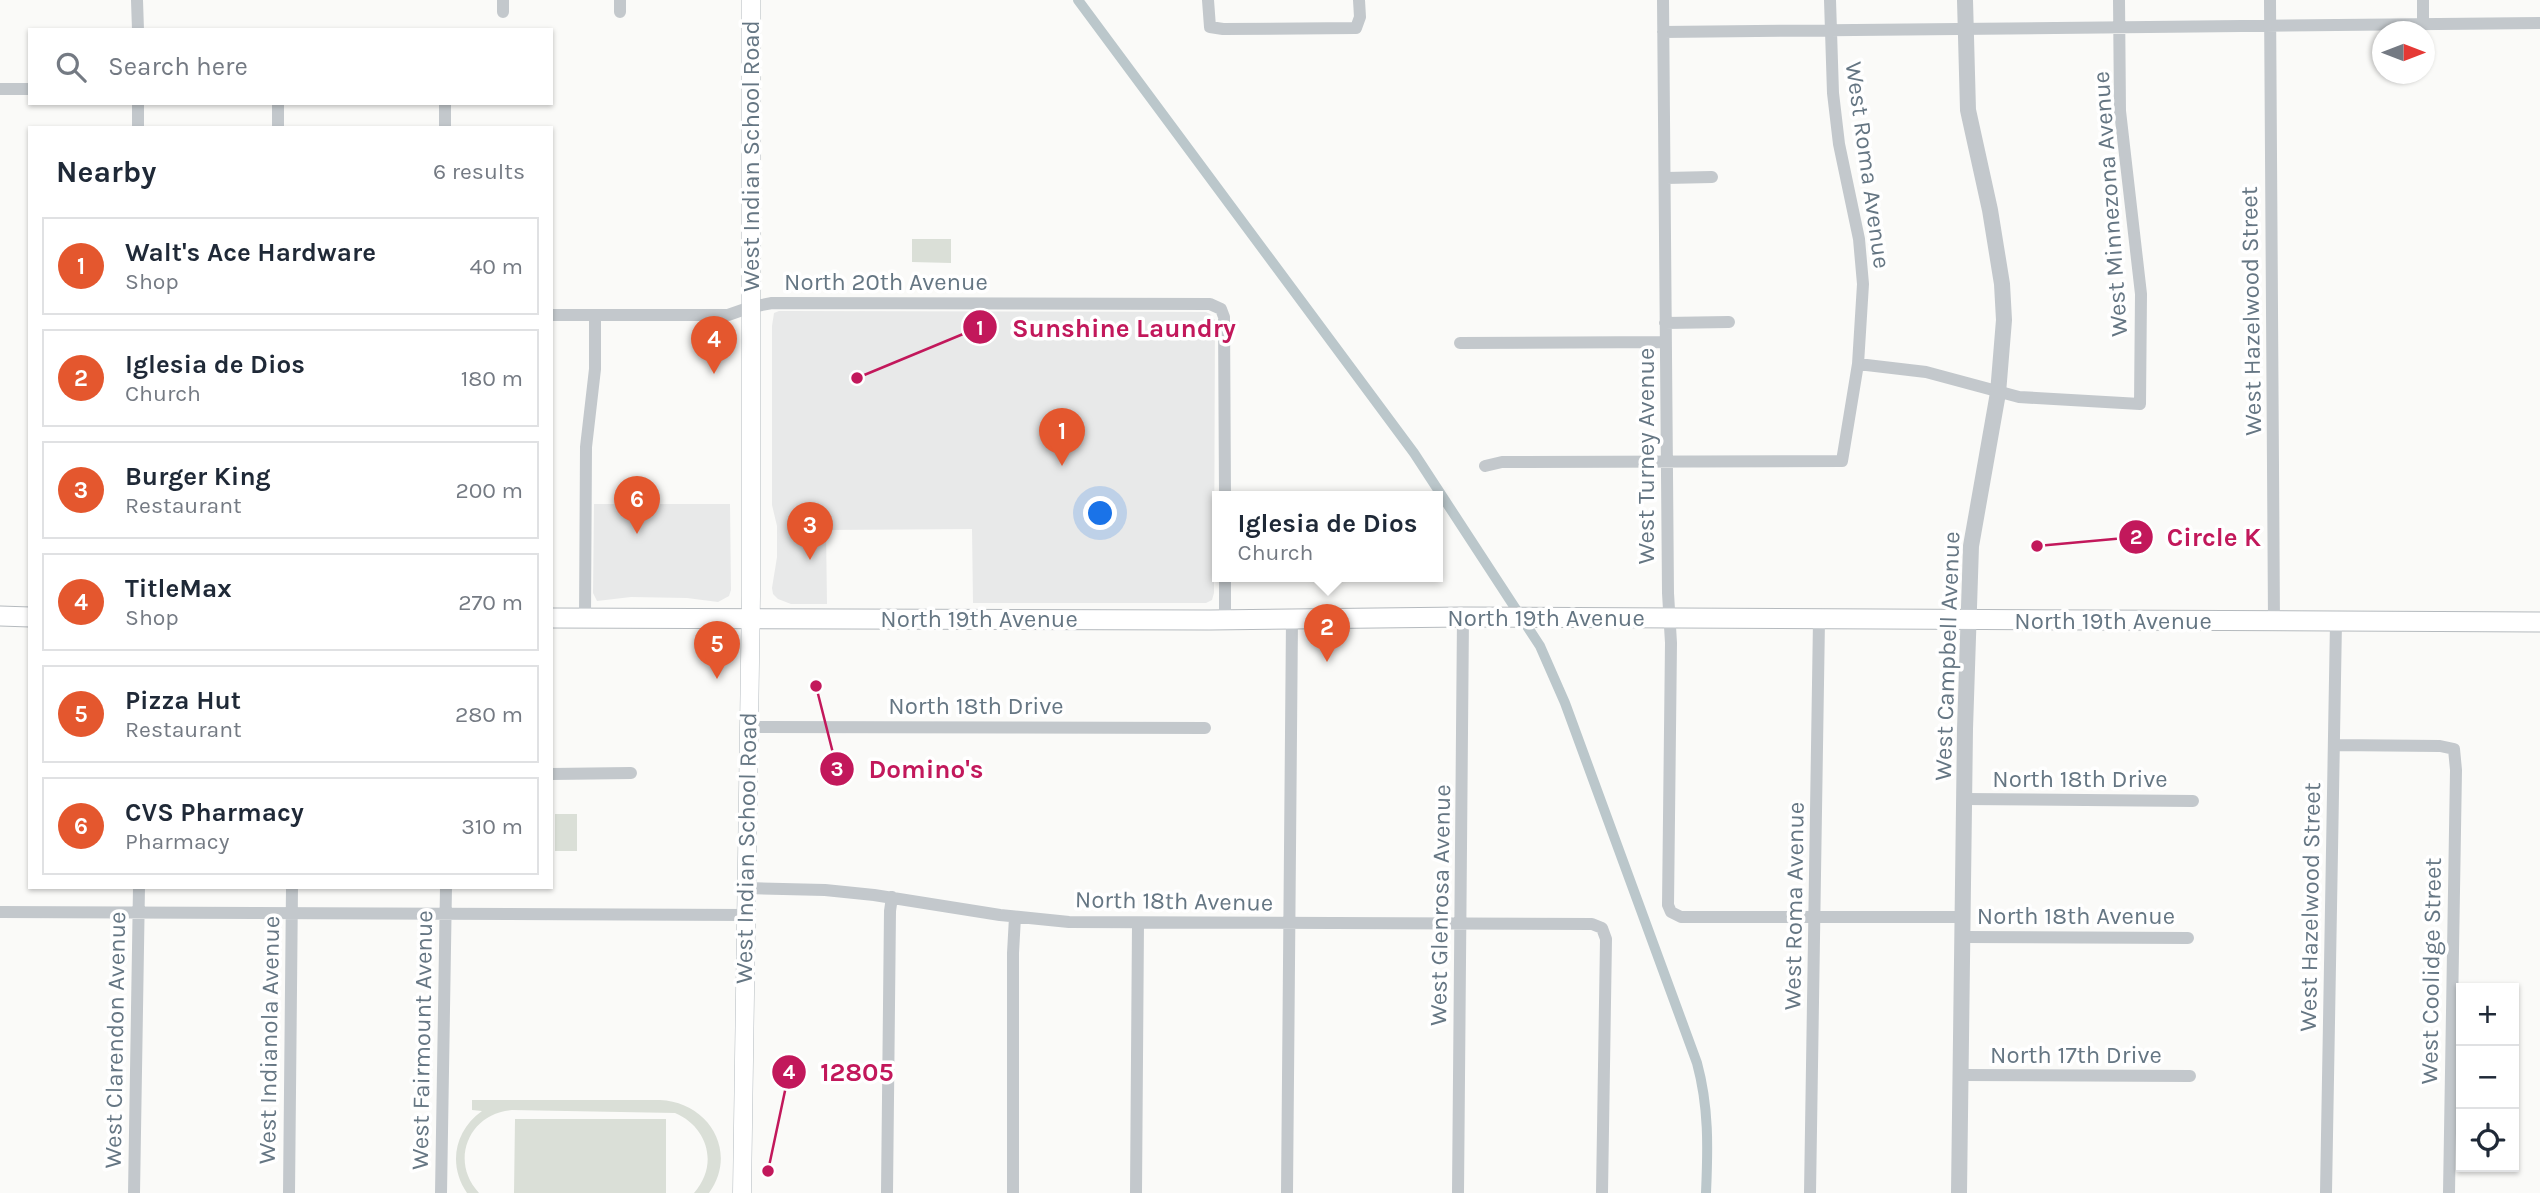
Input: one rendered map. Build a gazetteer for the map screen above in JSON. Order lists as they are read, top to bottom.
{
  "streets": {
    "main road": ["West Indian School Road", "North 19th Avenue"],
    "street": [
      "West Roma Avenue",
      "West Minnezona Avenue",
      "North 20th Avenue",
      "West Hazelwood Street",
      "West Turney Avenue",
      "West Campbell Avenue",
      "North 18th Drive",
      "North 18th Avenue",
      "West Glenrosa Avenue",
      "West Coolidge Street",
      "West Clarendon Avenue",
      "West Indianola Avenue",
      "West Fairmount Avenue",
      "North 17th Drive"
    ]
  },
  "crossings": [
    ["West Indian School Road", "North 20th Avenue"],
    ["West Indian School Road", "North 19th Avenue"],
    ["West Indian School Road", "North 18th Drive"],
    ["West Indian School Road", "North 18th Avenue"],
    ["West Roma Avenue", "West Turney Avenue"],
    ["West Roma Avenue", "North 19th Avenue"],
    ["West Roma Avenue", "North 18th Avenue"],
    ["West Minnezona Avenue", "West Campbell Avenue"],
    ["West Hazelwood Street", "North 19th Avenue"],
    ["West Hazelwood Street", "West Coolidge Street"],
    ["West Turney Avenue", "North 19th Avenue"],
    ["West Turney Avenue", "North 18th Avenue"],
    ["North 19th Avenue", "West Campbell Avenue"],
    ["North 19th Avenue", "West Glenrosa Avenue"],
    ["West Campbell Avenue", "North 18th Drive"],
    ["West Campbell Avenue", "North 18th Avenue"],
    ["West Campbell Avenue", "North 17th Drive"],
    ["North 18th Avenue", "West Glenrosa Avenue"]
  ],
  "places": [
    "Sunshine Laundry",
    "Circle K",
    "Domino's",
    "12805"
  ],
  "north": "right",
  "page": {
    "search": "Search here",
    "heading": ["Nearby", "6 results"],
    "list": [
      {
        "mark": "1",
        "name": "Walt's Ace Hardware",
        "note": "Shop",
        "value": "40 m"
      },
      {
        "mark": "2",
        "name": "Iglesia de Dios",
        "note": "Church",
        "value": "180 m"
      },
      {
        "mark": "3",
        "name": "Burger King",
        "note": "Restaurant",
        "value": "200 m"
      },
      {
        "mark": "4",
        "name": "TitleMax",
        "note": "Shop",
        "value": "270 m"
      },
      {
        "mark": "5",
        "name": "Pizza Hut",
        "note": "Restaurant",
        "value": "280 m"
      },
      {
        "mark": "6",
        "name": "CVS Pharmacy",
        "note": "Pharmacy",
        "value": "310 m"
      }
    ],
    "pins": [
      "4",
      "1",
      "6",
      "3",
      "2",
      "5"
    ],
    "popup": ["Iglesia de Dios", "Church"],
    "map_buttons": ["+", "−"]
  }
}
